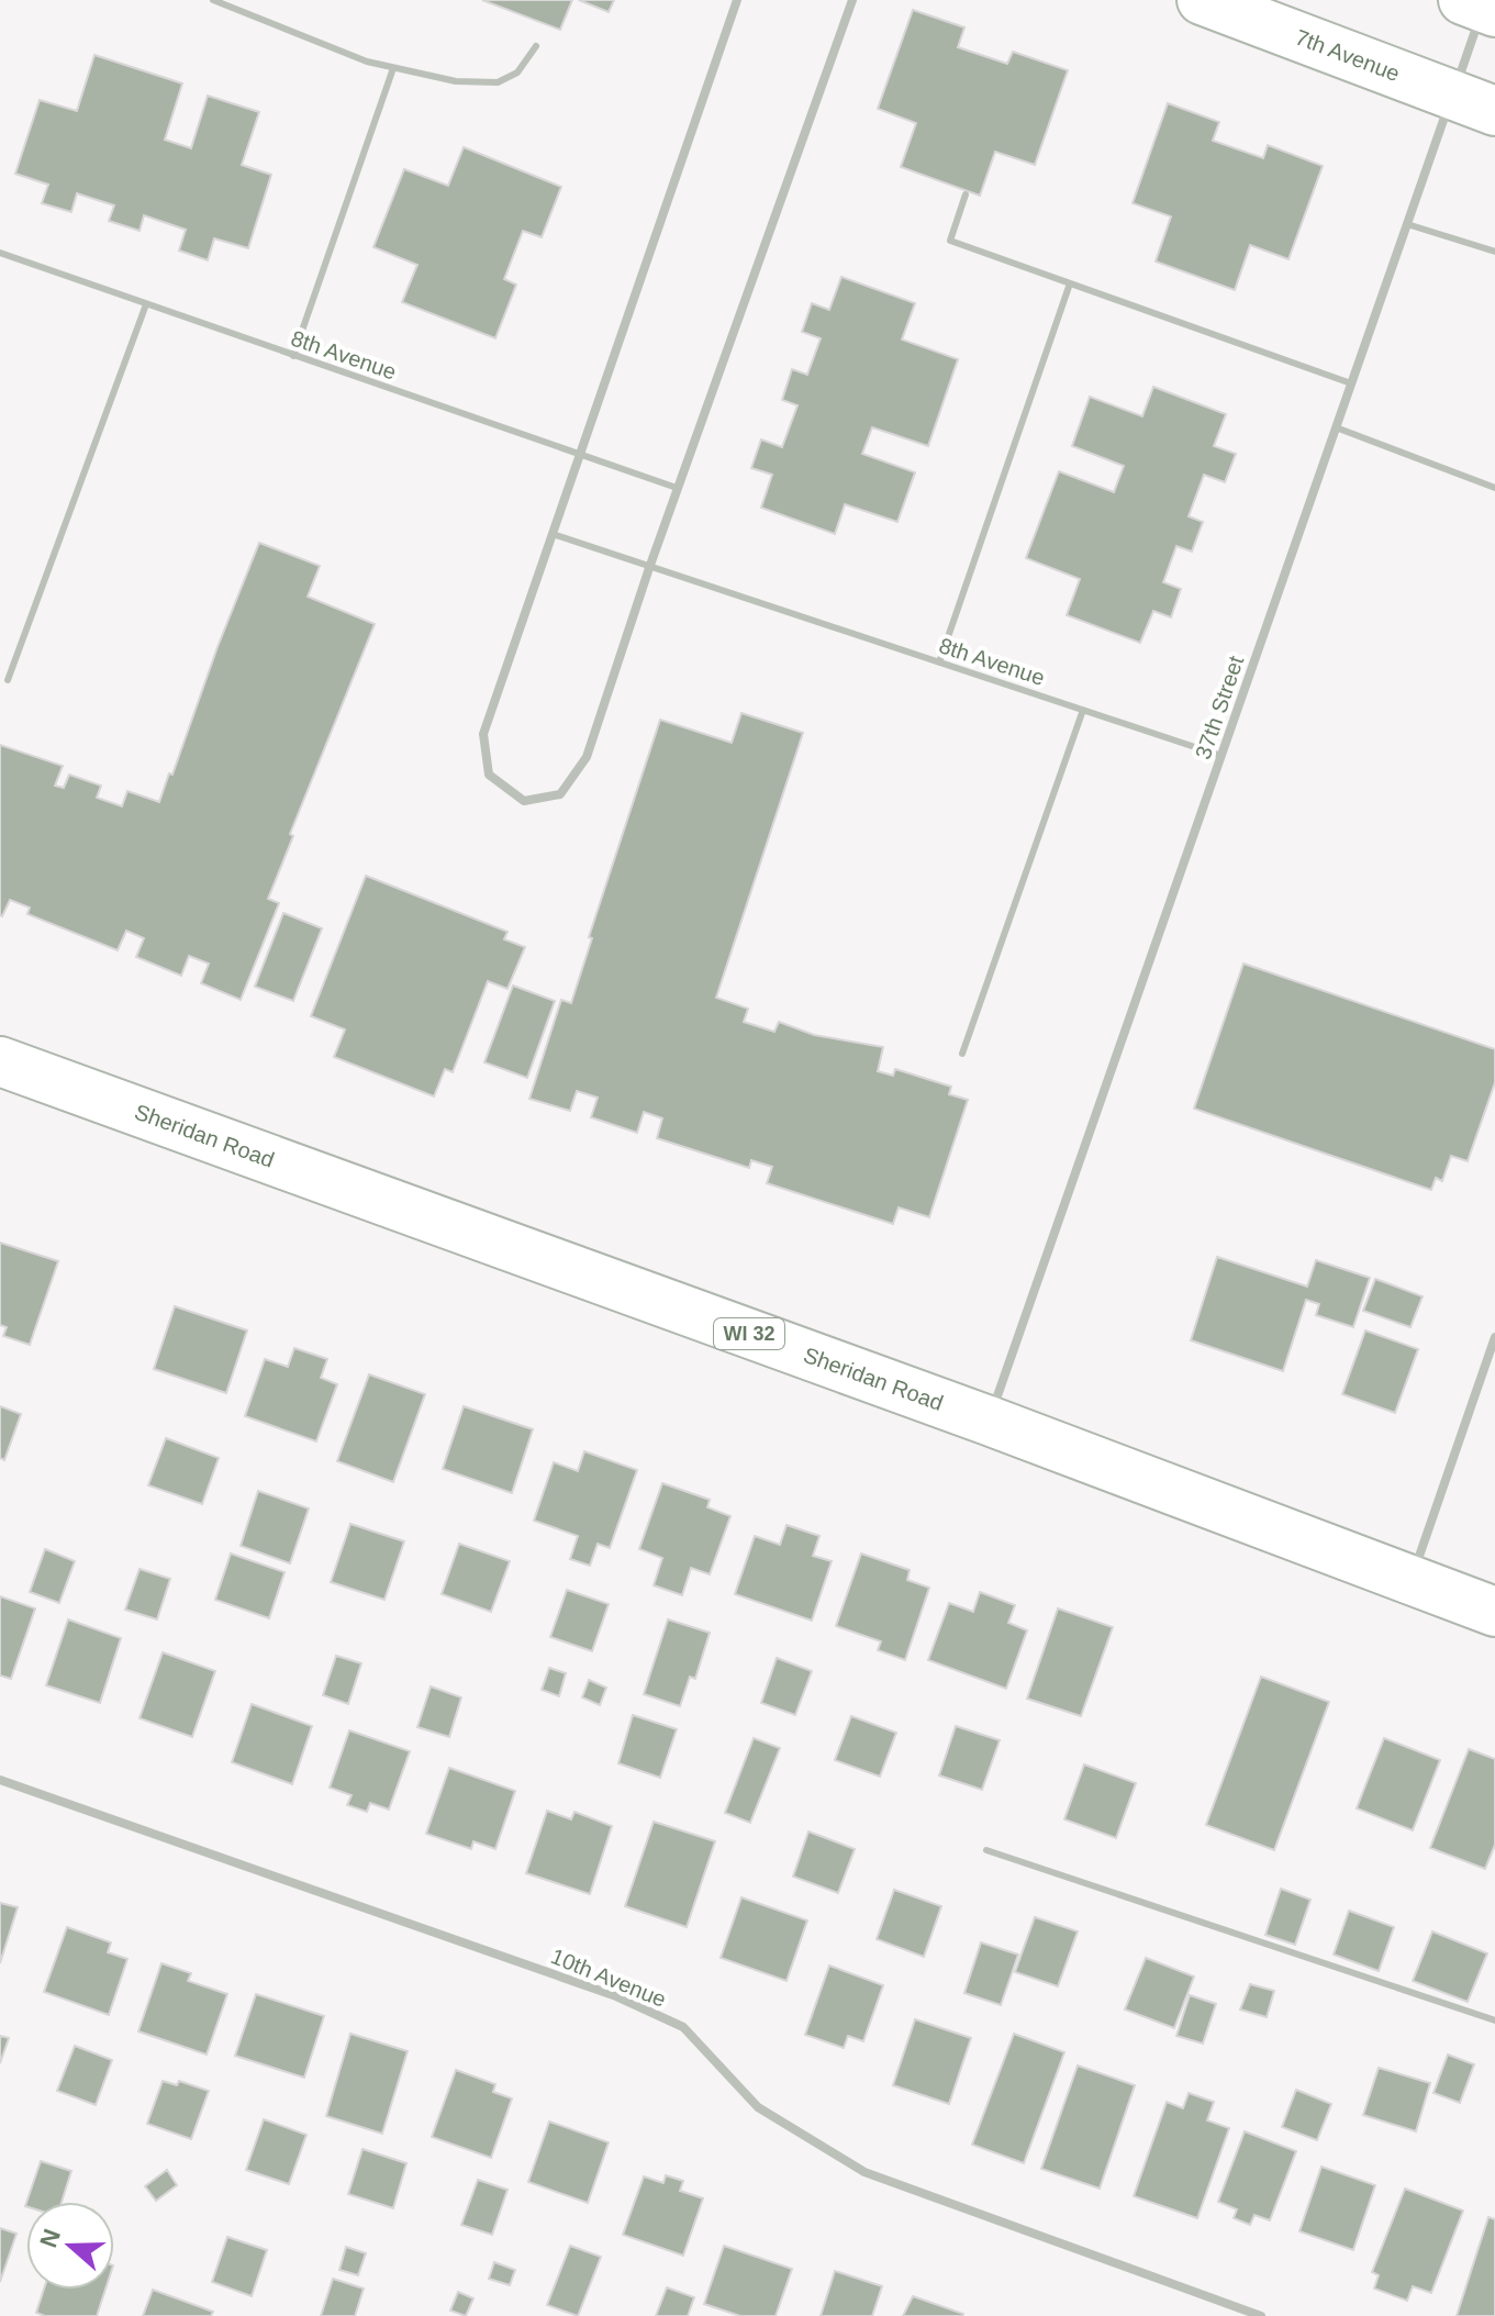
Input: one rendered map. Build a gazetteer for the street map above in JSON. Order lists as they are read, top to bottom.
{
  "streets": {
    "main road": ["7th Avenue", "Sheridan Road", "WI 32"],
    "street": ["37th Street", "10th Avenue"],
    "lane": ["8th Avenue"]
  },
  "crossings": [
    ["7th Avenue", "37th Street"],
    ["8th Avenue", "37th Street"],
    ["37th Street", "Sheridan Road"]
  ],
  "north": "left"
}
